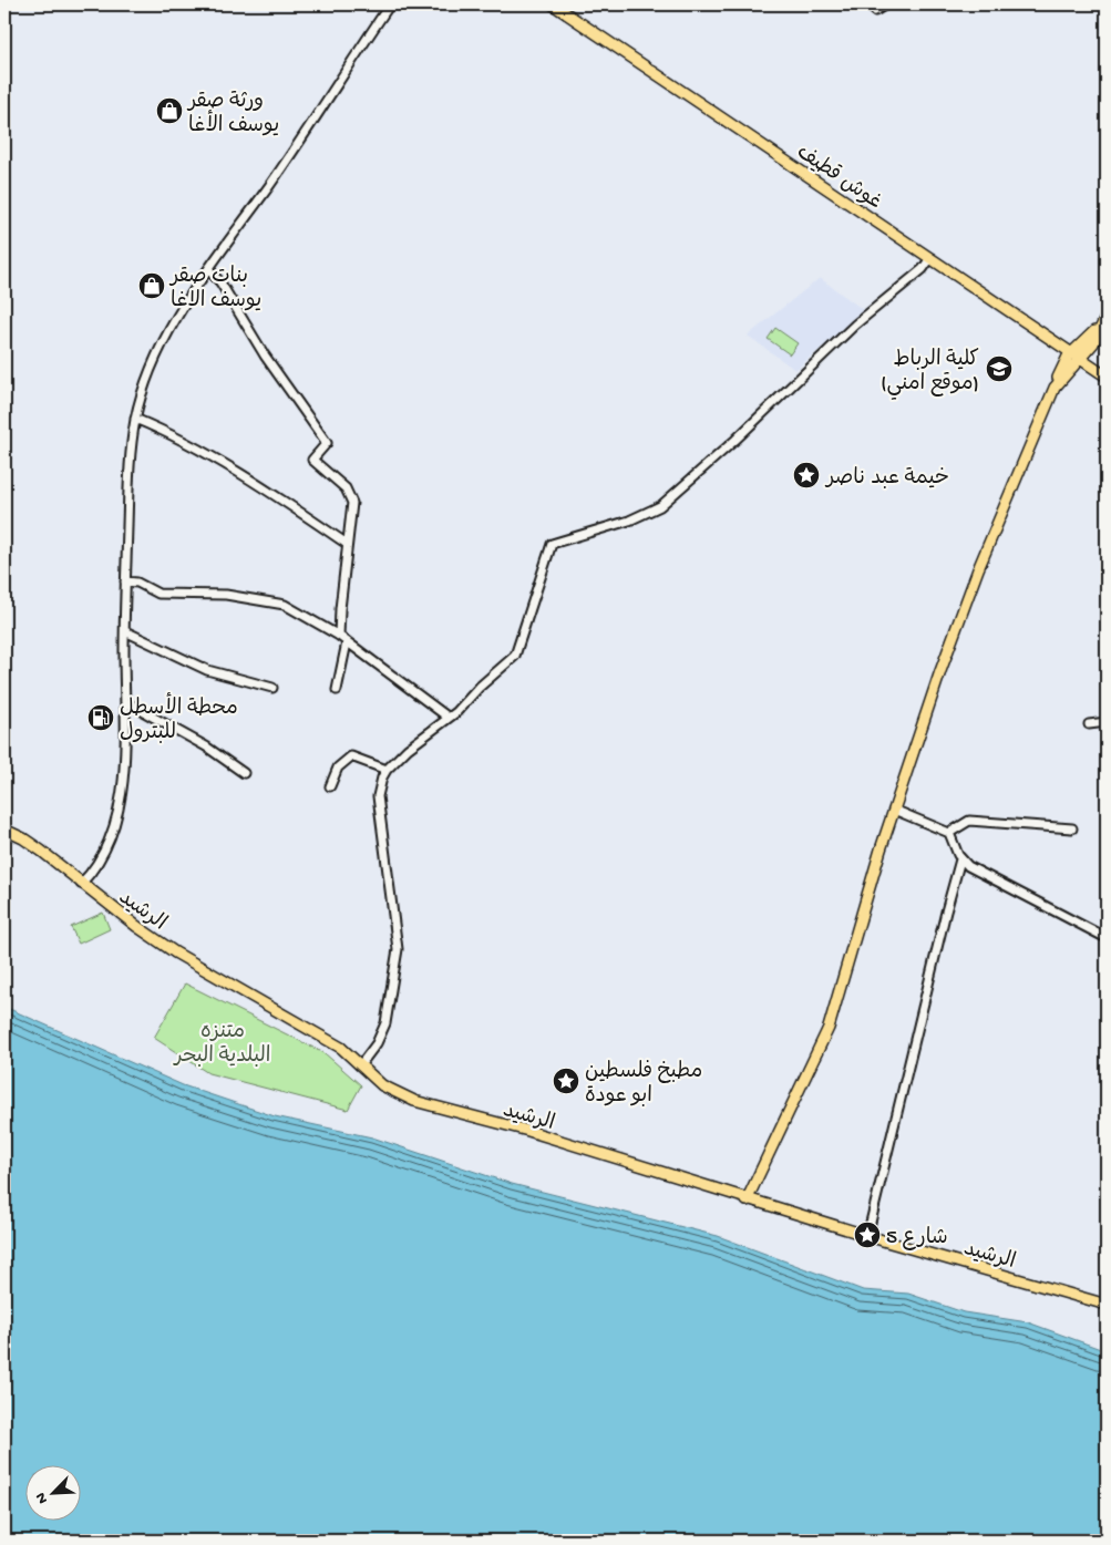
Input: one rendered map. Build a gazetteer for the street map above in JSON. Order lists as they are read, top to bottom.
{
  "streets": {
    "main road": ["غوش قطيف", "الرشيد"]
  },
  "parks": ["متنزه البلدية البحر"],
  "places": {
    "shop": ["ورثة صقر يوسف الأغا", "بنات صقر يوسف الاغا"],
    "school or university": ["كلية الرباط (موقع امني)"],
    "place": ["خيمة عبد ناصر", "مطبخ فلسطين ابو عودة", "شارع 5"],
    "fuel station": ["محطة الأسطل للبترول"]
  },
  "north": "bottom left"
}
